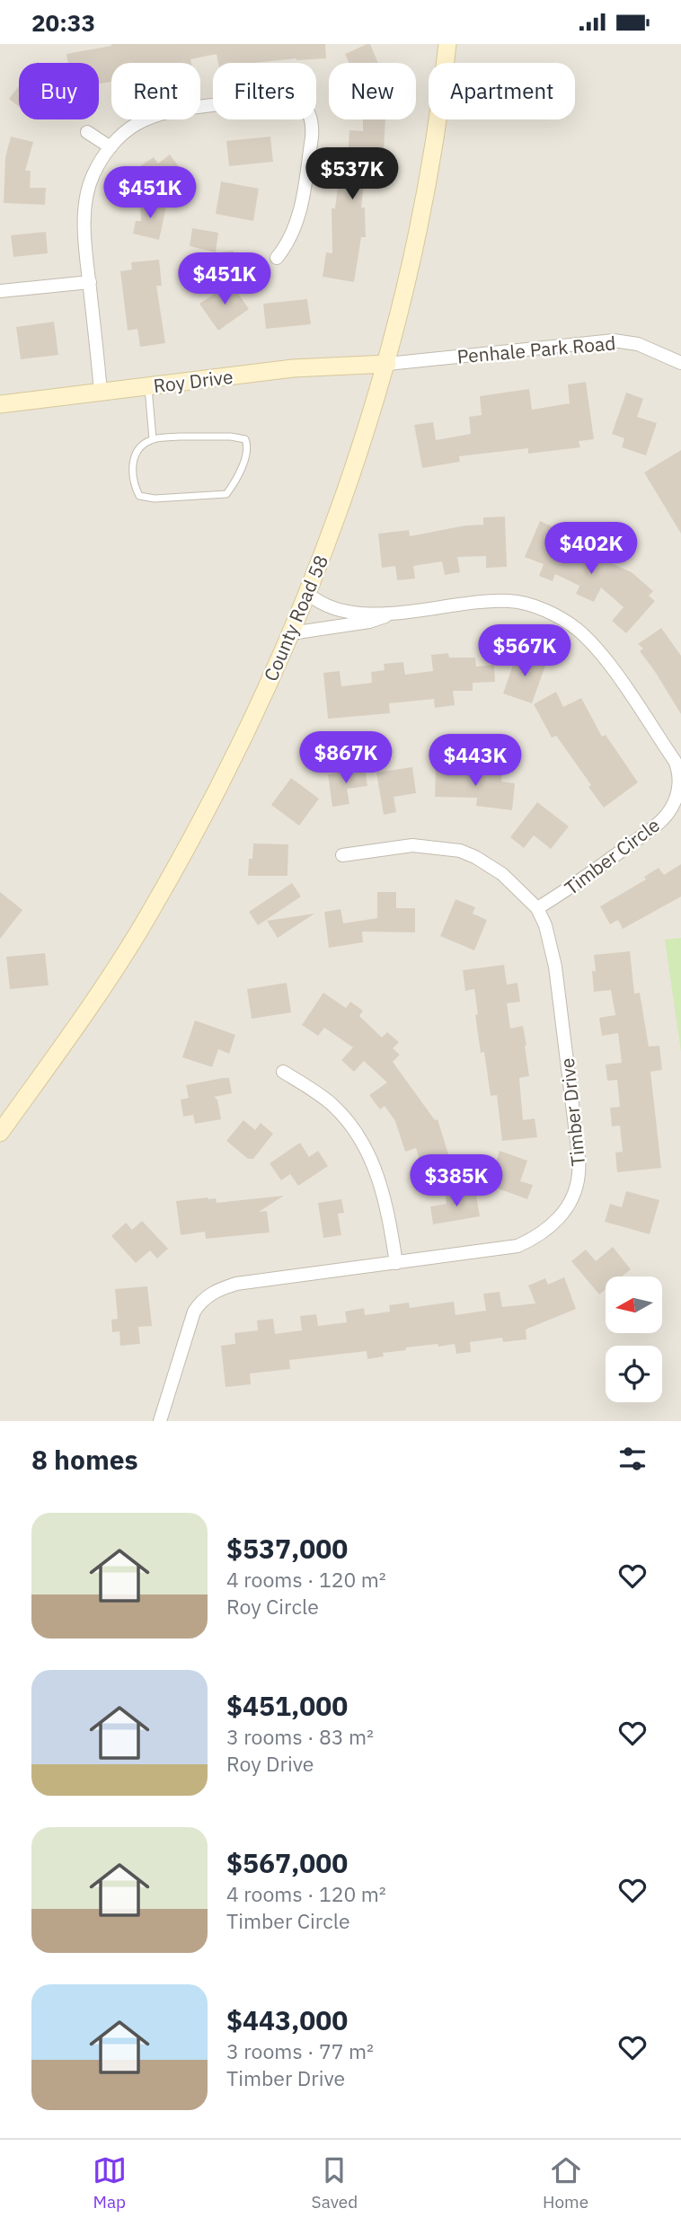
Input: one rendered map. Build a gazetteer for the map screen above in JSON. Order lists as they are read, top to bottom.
{
  "streets": {
    "street": [
      "Penhale Park Road",
      "Roy Drive",
      "County Road 58",
      "Timber Circle",
      "Timber Drive"
    ]
  },
  "crossings": [
    ["Penhale Park Road", "Roy Drive"],
    ["Penhale Park Road", "County Road 58"],
    ["Roy Drive", "County Road 58"],
    ["County Road 58", "Timber Circle"],
    ["Timber Circle", "Timber Drive"]
  ],
  "north": "left",
  "page": {
    "status": "20:33",
    "chip": [
      "Buy",
      "Rent",
      "Filters",
      "New",
      "Apartment"
    ],
    "price": [
      "$537K",
      "$451K",
      "$451K",
      "$402K",
      "$567K",
      "$867K",
      "$443K",
      "$385K"
    ],
    "heading": "8 homes",
    "list": [
      {
        "name": "$537,000",
        "note": "4 rooms · 120 m² · Roy Circle"
      },
      {
        "name": "$451,000",
        "note": "3 rooms · 83 m² · Roy Drive"
      },
      {
        "name": "$567,000",
        "note": "4 rooms · 120 m² · Timber Circle"
      },
      {
        "name": "$443,000",
        "note": "3 rooms · 77 m² · Timber Drive"
      }
    ],
    "tabs": ["Map", "Saved", "Home"]
  }
}
